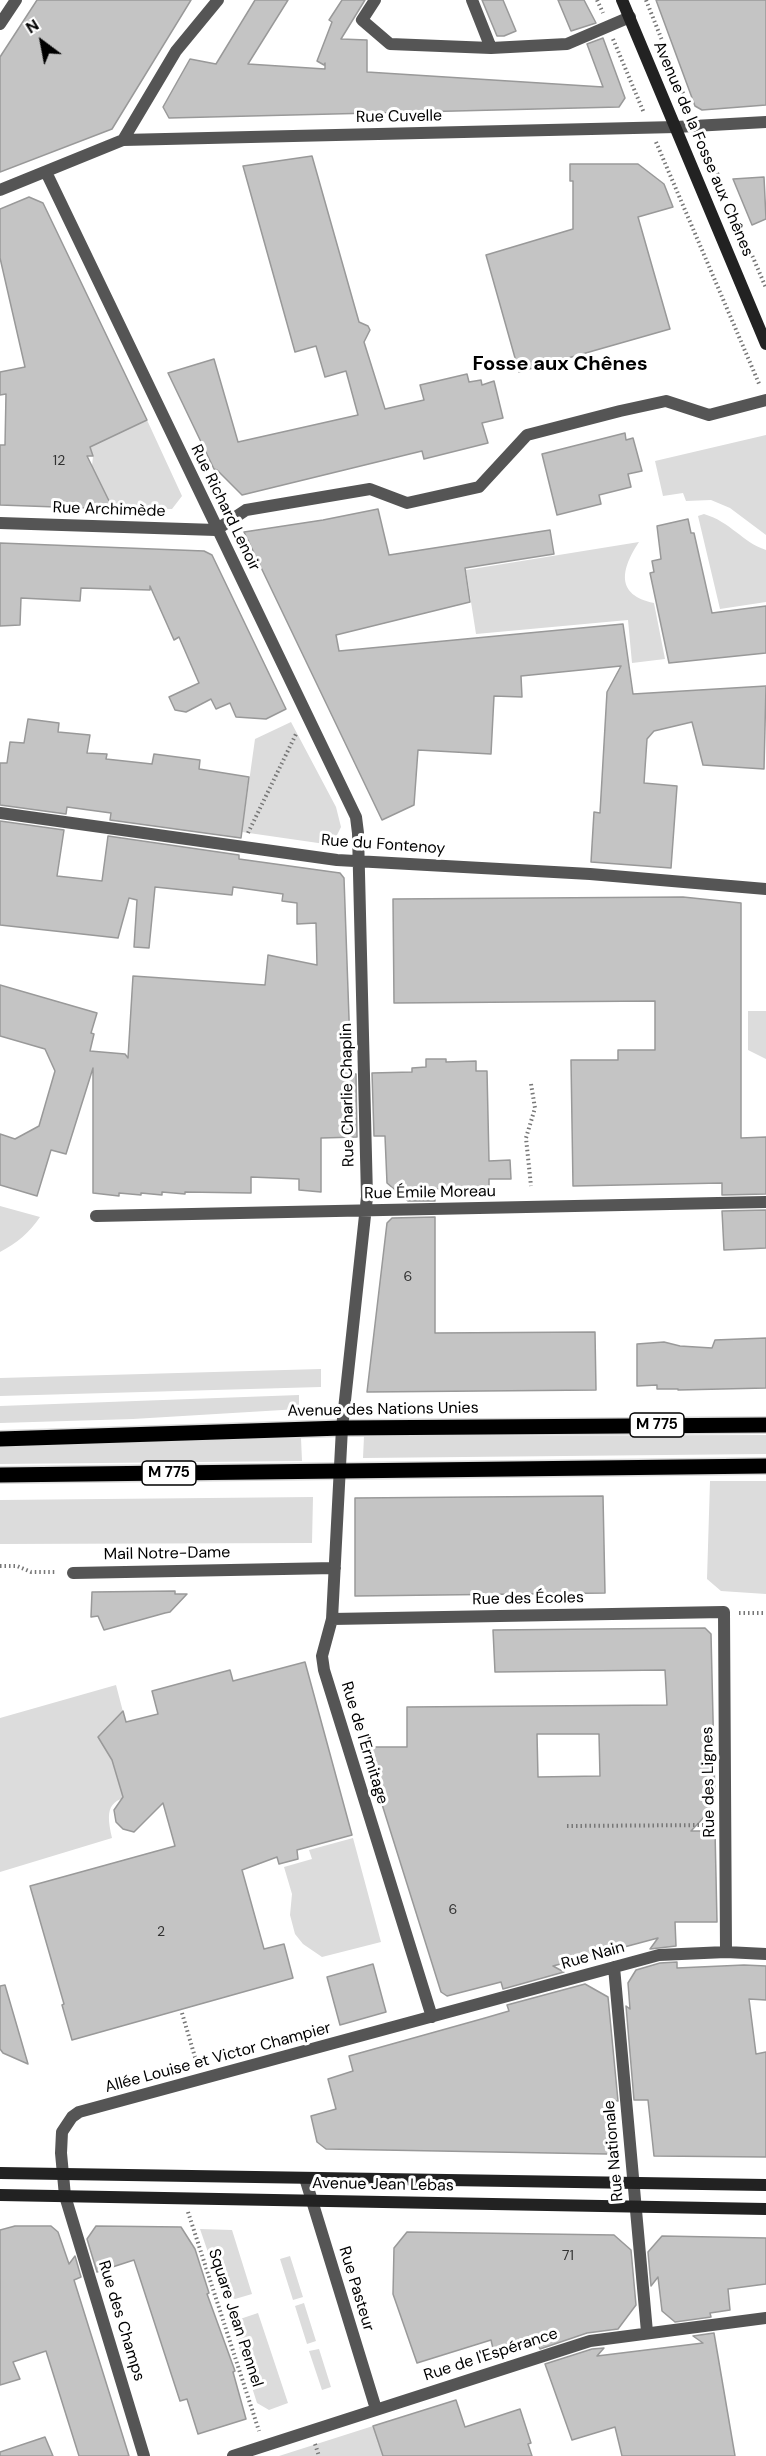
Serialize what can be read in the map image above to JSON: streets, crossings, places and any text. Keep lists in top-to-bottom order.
{
  "streets": {
    "main road": [
      "Avenue de la Fosse aux Chênes",
      "Avenue des Nations Unies",
      "M 775",
      "Avenue Jean Lebas"
    ],
    "street": [
      "Rue Cuvelle",
      "Rue Richard Lenoir",
      "Rue Archimède",
      "Rue du Fontenoy",
      "Rue Charlie Chaplin",
      "Rue Émile Moreau",
      "Mail Notre-Dame",
      "Rue des Écoles",
      "Rue de l'Ermitage",
      "Rue des Lignes",
      "Rue Nain",
      "Allée Louise et Victor Champier",
      "Rue Nationale",
      "Rue Pasteur",
      "Rue des Champs",
      "Rue de l'Espérance"
    ],
    "path": ["Square Jean Pennel"]
  },
  "crossings": [
    ["Rue Cuvelle", "Avenue de la Fosse aux Chênes"],
    ["Rue Richard Lenoir", "Rue Archimède"],
    ["Rue Richard Lenoir", "Rue du Fontenoy"],
    ["Rue Richard Lenoir", "Rue Charlie Chaplin"],
    ["Rue du Fontenoy", "Rue Charlie Chaplin"],
    ["Rue Charlie Chaplin", "Rue Émile Moreau"],
    ["Rue Charlie Chaplin", "Avenue des Nations Unies"],
    ["Rue Charlie Chaplin", "M 775"],
    ["Rue Charlie Chaplin", "Rue de l'Ermitage"],
    ["M 775", "Rue de l'Ermitage"],
    ["Mail Notre-Dame", "Rue de l'Ermitage"],
    ["Rue des Écoles", "Rue de l'Ermitage"],
    ["Rue des Écoles", "Rue des Lignes"],
    ["Rue de l'Ermitage", "Rue Nain"],
    ["Rue de l'Ermitage", "Allée Louise et Victor Champier"],
    ["Rue des Lignes", "Rue Nain"],
    ["Rue Nain", "Allée Louise et Victor Champier"],
    ["Rue Nain", "Rue Nationale"],
    ["Allée Louise et Victor Champier", "Avenue Jean Lebas"],
    ["Allée Louise et Victor Champier", "Rue des Champs"],
    ["Rue Nationale", "Avenue Jean Lebas"],
    ["Rue Nationale", "Rue de l'Espérance"],
    ["Avenue Jean Lebas", "Rue Pasteur"],
    ["Avenue Jean Lebas", "Square Jean Pennel"],
    ["Avenue Jean Lebas", "Rue des Champs"],
    ["Rue Pasteur", "Rue de l'Espérance"],
    ["Square Jean Pennel", "Rue de l'Espérance"]
  ],
  "districts": ["Fosse aux Chênes"],
  "house_numbers": [
    "12",
    "6",
    "6",
    "2",
    "71"
  ],
  "north": "top left"
}
